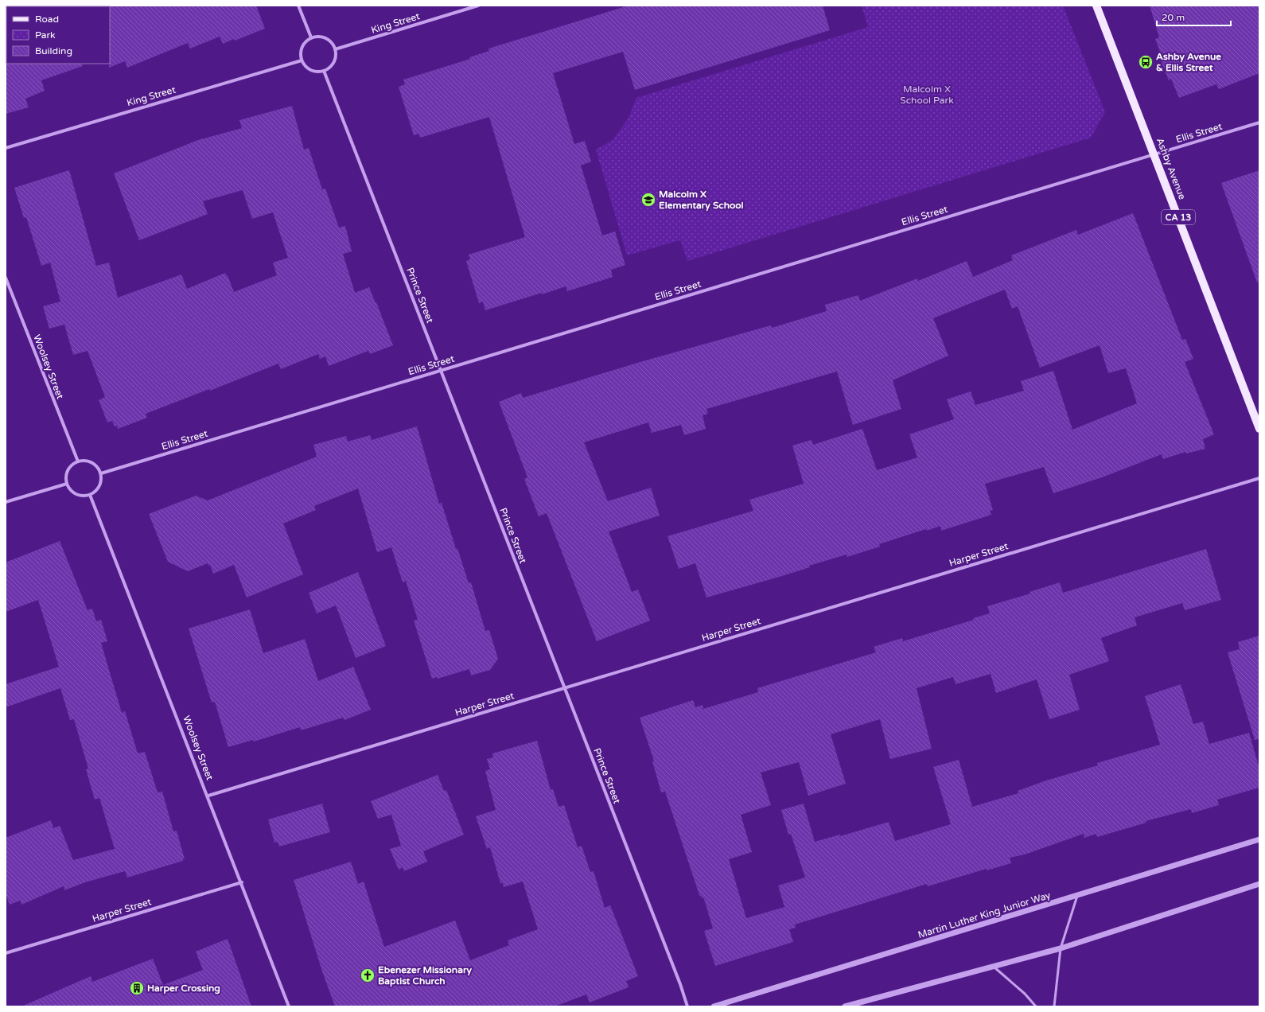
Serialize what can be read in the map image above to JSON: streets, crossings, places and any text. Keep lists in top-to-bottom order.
{
  "streets": {
    "main road": ["Ashby Avenue", "CA 13"],
    "street": [
      "King Street",
      "Ellis Street",
      "Prince Street",
      "Woolsey Street",
      "Harper Street",
      "Martin Luther King Junior Way"
    ]
  },
  "crossings": [
    ["King Street", "Prince Street"],
    ["Ellis Street", "Ashby Avenue"],
    ["Ellis Street", "Prince Street"],
    ["Ellis Street", "Woolsey Street"],
    ["Prince Street", "Harper Street"],
    ["Woolsey Street", "Harper Street"]
  ],
  "parks": ["Malcolm X School Park"],
  "places": {
    "bus stop": ["Ashby Avenue & Ellis Street"],
    "school or university": ["Malcolm X Elementary School"],
    "church": ["Ebenezer Missionary Baptist Church"],
    "building": ["Harper Crossing"]
  },
  "legend": ["Road", "Park", "Building"],
  "scale_bar": "20 m"
}
